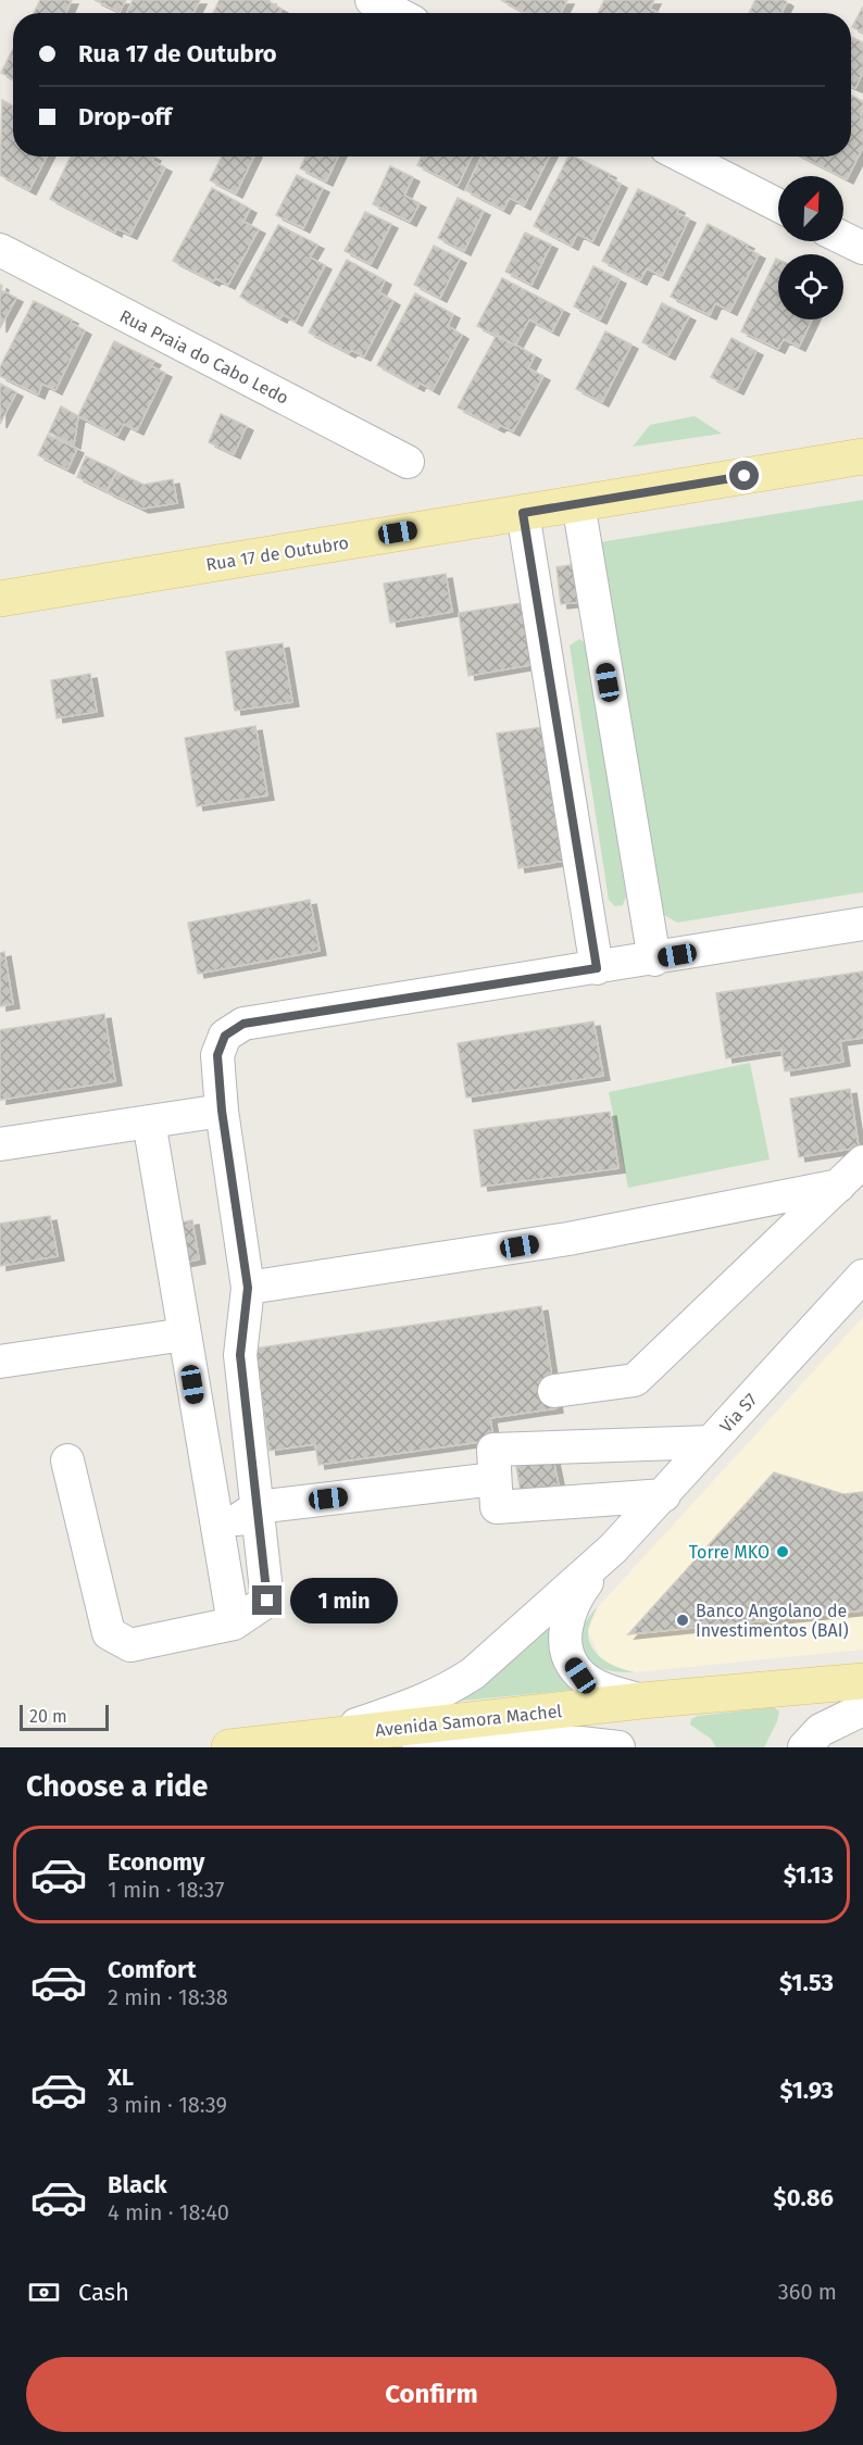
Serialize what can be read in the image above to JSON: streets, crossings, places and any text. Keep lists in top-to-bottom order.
{
  "streets": {
    "main road": ["Rua 17 de Outubro", "Avenida Samora Machel"],
    "street": ["Rua Praia do Cabo Ledo", "Via S7"]
  },
  "crossings": [
    ["Via S7", "Avenida Samora Machel"]
  ],
  "places": ["Torre MKO", "Banco Angolano de Investimentos (BAI)"],
  "scale_bar": "20 m",
  "north": "top right",
  "page": {
    "banner": ["Rua 17 de Outubro", "Drop-off"],
    "bubble": "1 min",
    "scale": "20 m",
    "heading": "Choose a ride",
    "list": [
      {
        "name": "Economy",
        "note": "1 min · 18:37",
        "value": "$1.13"
      },
      {
        "name": "Comfort",
        "note": "2 min · 18:38",
        "value": "$1.53"
      },
      {
        "name": "XL",
        "note": "3 min · 18:39",
        "value": "$1.93"
      },
      {
        "name": "Black",
        "note": "4 min · 18:40",
        "value": "$0.86"
      }
    ],
    "pay": ["Cash", "360 m"],
    "buttons": "Confirm"
  }
}
